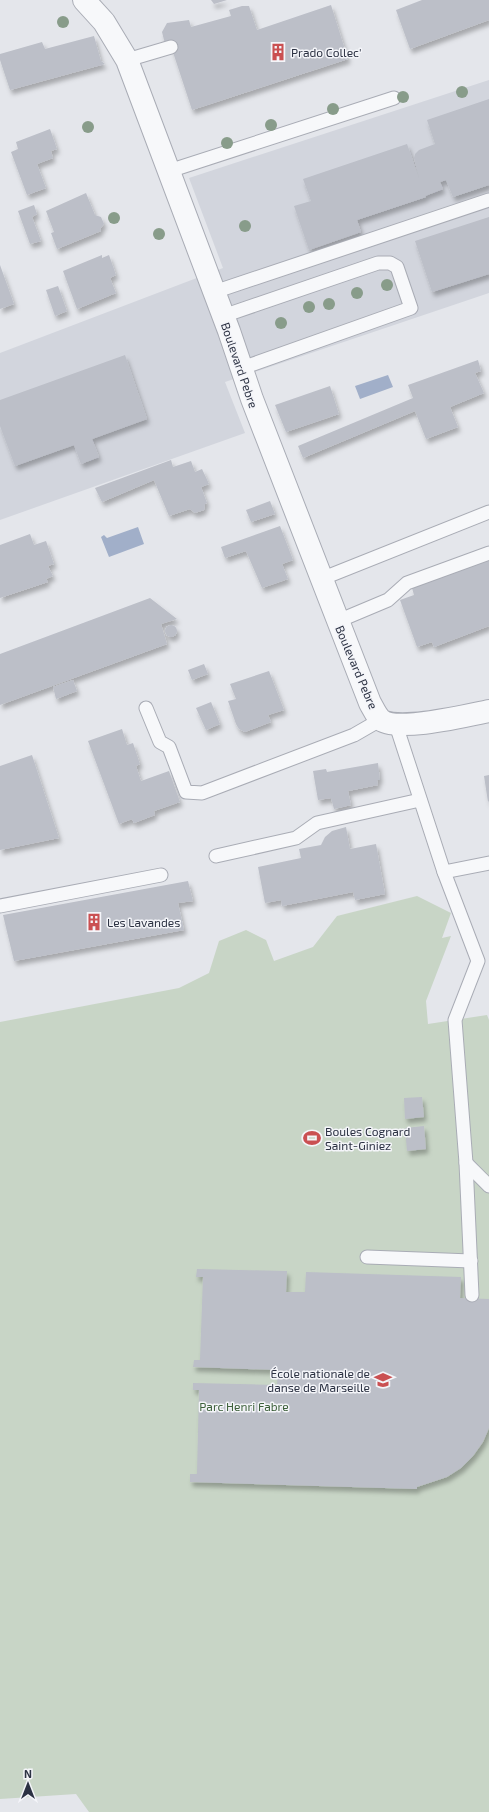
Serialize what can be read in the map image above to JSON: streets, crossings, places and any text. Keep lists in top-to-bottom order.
{
  "streets": {
    "street": ["Boulevard Pebre"]
  },
  "parks": ["Parc Henri Fabre"],
  "places": {
    "building": ["Prado Collec'", "Les Lavandes"],
    "sports": ["Boules Cognard Saint-Giniez"],
    "school or university": ["École nationale de danse de Marseille"]
  },
  "north": "top"
}
